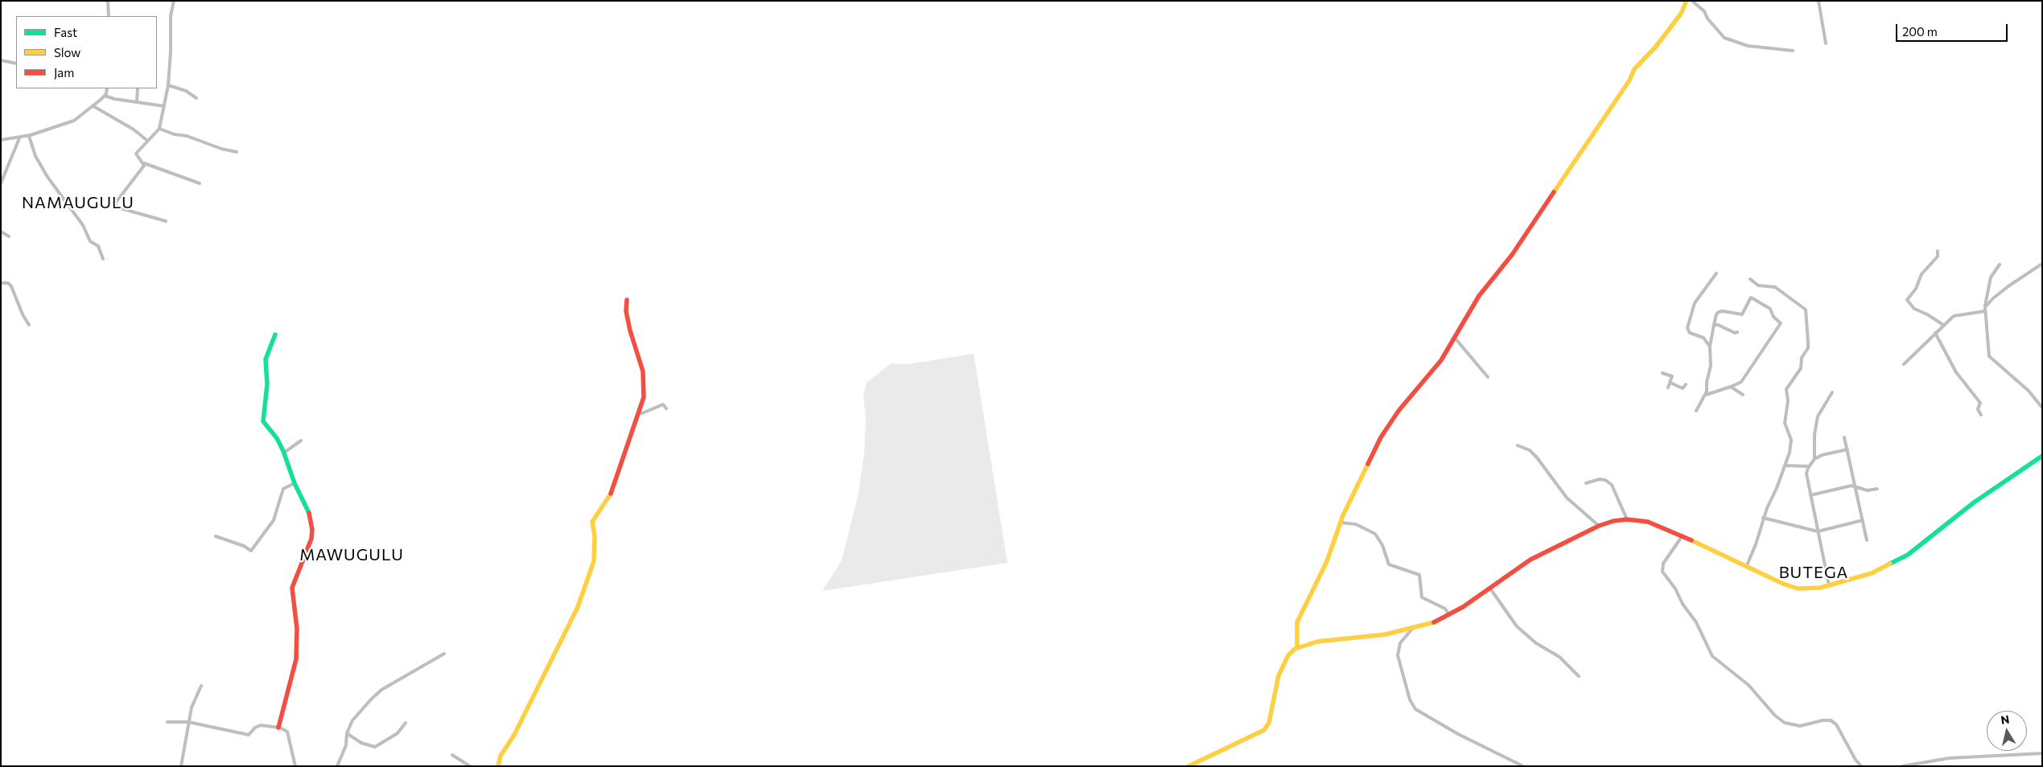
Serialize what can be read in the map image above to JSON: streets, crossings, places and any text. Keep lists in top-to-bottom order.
{
  "districts": ["NAMAUGULU", "MAWUGULU", "BUTEGA"],
  "legend": ["Fast", "Slow", "Jam"],
  "scale_bar": "200 m",
  "north": "top"
}
